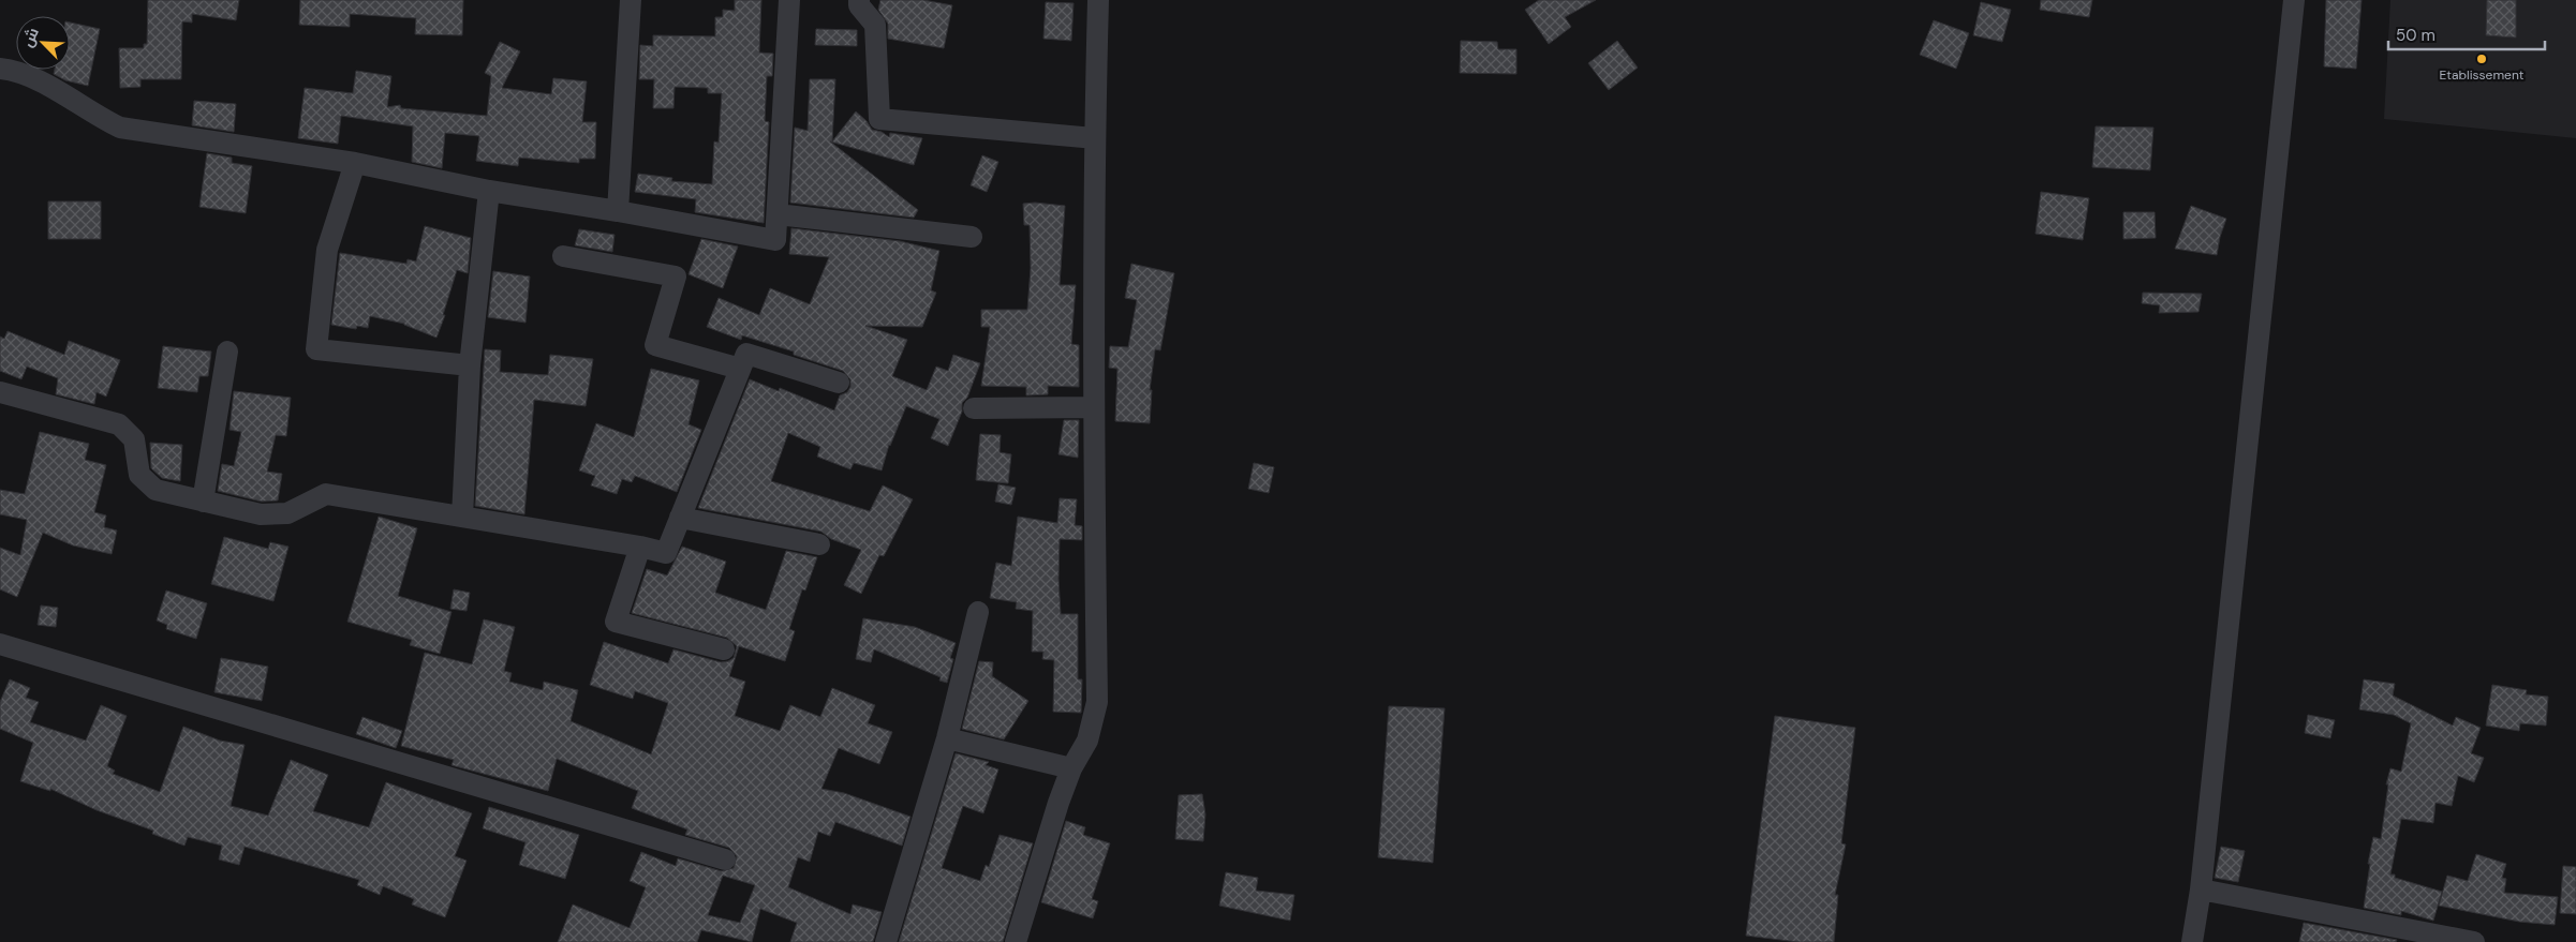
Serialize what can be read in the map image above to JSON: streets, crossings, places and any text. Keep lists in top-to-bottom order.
{
  "places": ["Etablissement"],
  "scale_bar": "50 m",
  "north": "top left"
}
